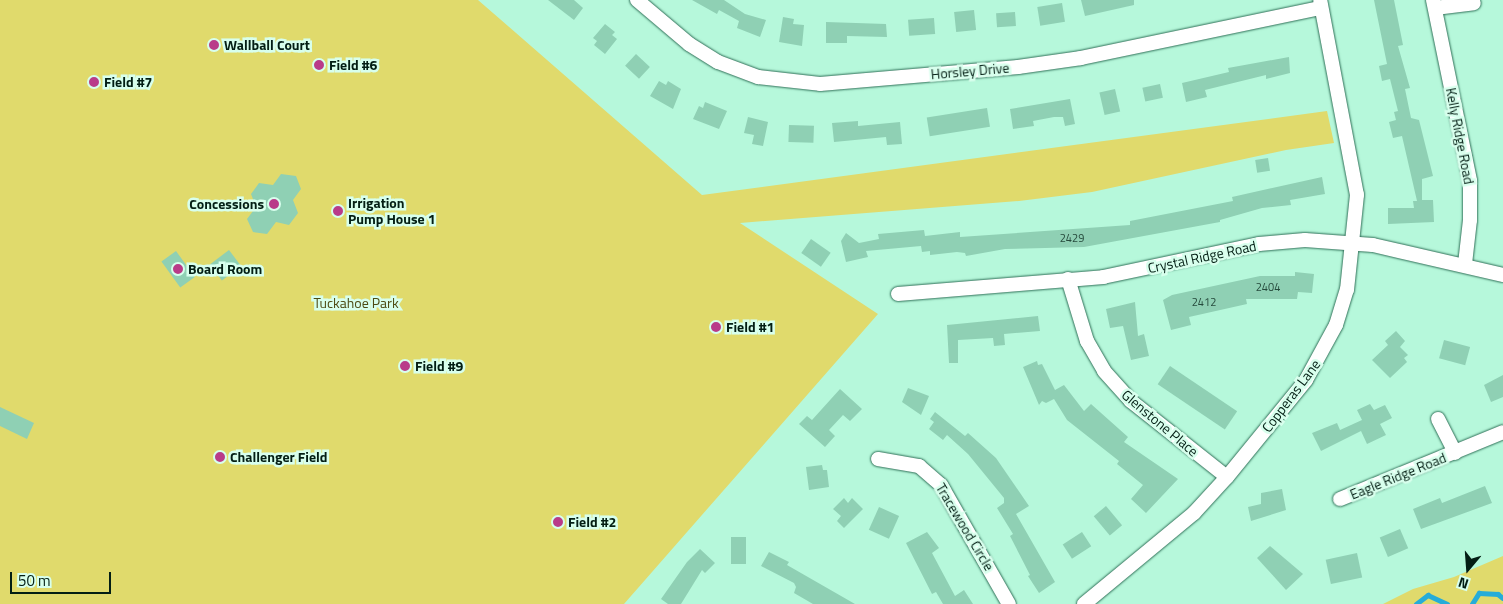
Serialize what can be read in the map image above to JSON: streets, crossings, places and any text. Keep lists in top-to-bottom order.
{
  "streets": {
    "street": [
      "Horsley Drive",
      "Kelly Ridge Road",
      "Crystal Ridge Road",
      "Copperas Lane",
      "Glenstone Place",
      "Eagle Ridge Road",
      "Tracewood Circle"
    ]
  },
  "crossings": [
    ["Horsley Drive", "Copperas Lane"],
    ["Kelly Ridge Road", "Crystal Ridge Road"],
    ["Crystal Ridge Road", "Copperas Lane"],
    ["Crystal Ridge Road", "Glenstone Place"],
    ["Copperas Lane", "Glenstone Place"]
  ],
  "parks": ["Tuckahoe Park"],
  "places": [
    "Wallball Court",
    "Field #6",
    "Field #7",
    "Concessions",
    "Irrigation Pump House 1",
    "Board Room",
    "Field #1",
    "Field #9",
    "Challenger Field",
    "Field #2"
  ],
  "house_numbers": ["2429", "2404", "2412"],
  "scale_bar": "50 m",
  "north": "bottom"
}
